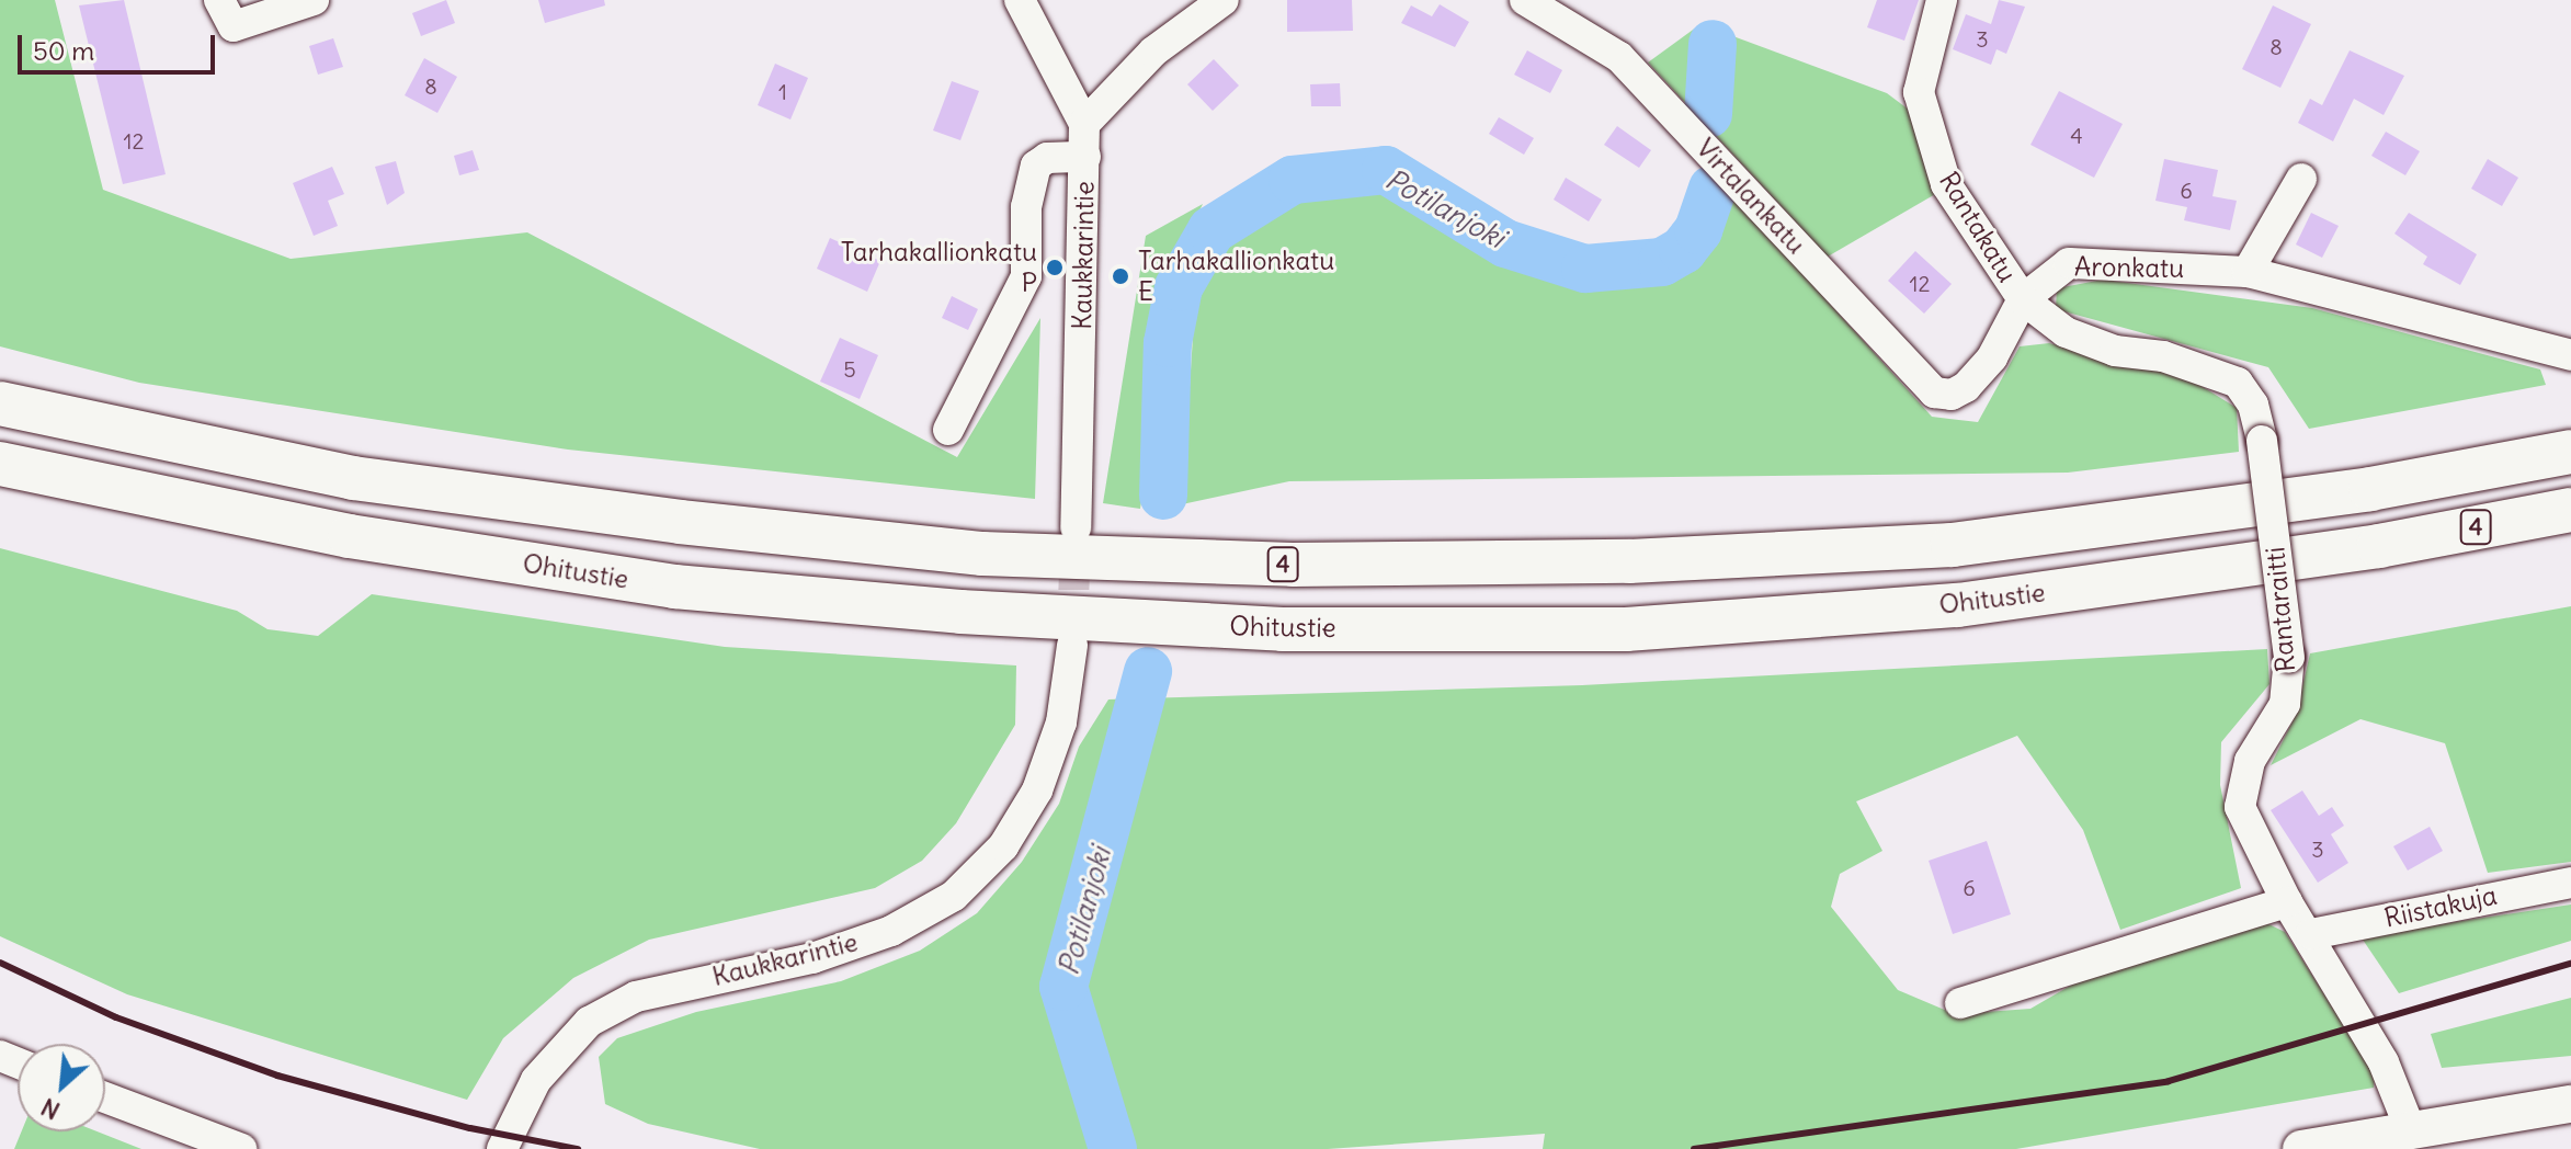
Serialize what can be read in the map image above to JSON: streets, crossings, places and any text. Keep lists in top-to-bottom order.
{
  "streets": {
    "highway": ["4", "Ohitustie"],
    "street": [
      "Virtalankatu",
      "Rantakatu",
      "Kaukkarintie",
      "Aronkatu",
      "Rantaraitti",
      "Riistakuja"
    ]
  },
  "crossings": [
    ["Virtalankatu", "Aronkatu"],
    ["Rantakatu", "Aronkatu"],
    ["Rantakatu", "Rantaraitti"],
    ["Aronkatu", "Rantaraitti"],
    ["Rantaraitti", "Riistakuja"]
  ],
  "water": ["Potilanjoki"],
  "places": ["Tarhakallionkatu P", "Tarhakallionkatu E"],
  "house_numbers": [
    "3",
    "8",
    "8",
    "1",
    "4",
    "12",
    "6",
    "12",
    "5",
    "3",
    "6"
  ],
  "scale_bar": "50 m",
  "north": "bottom left"
}
